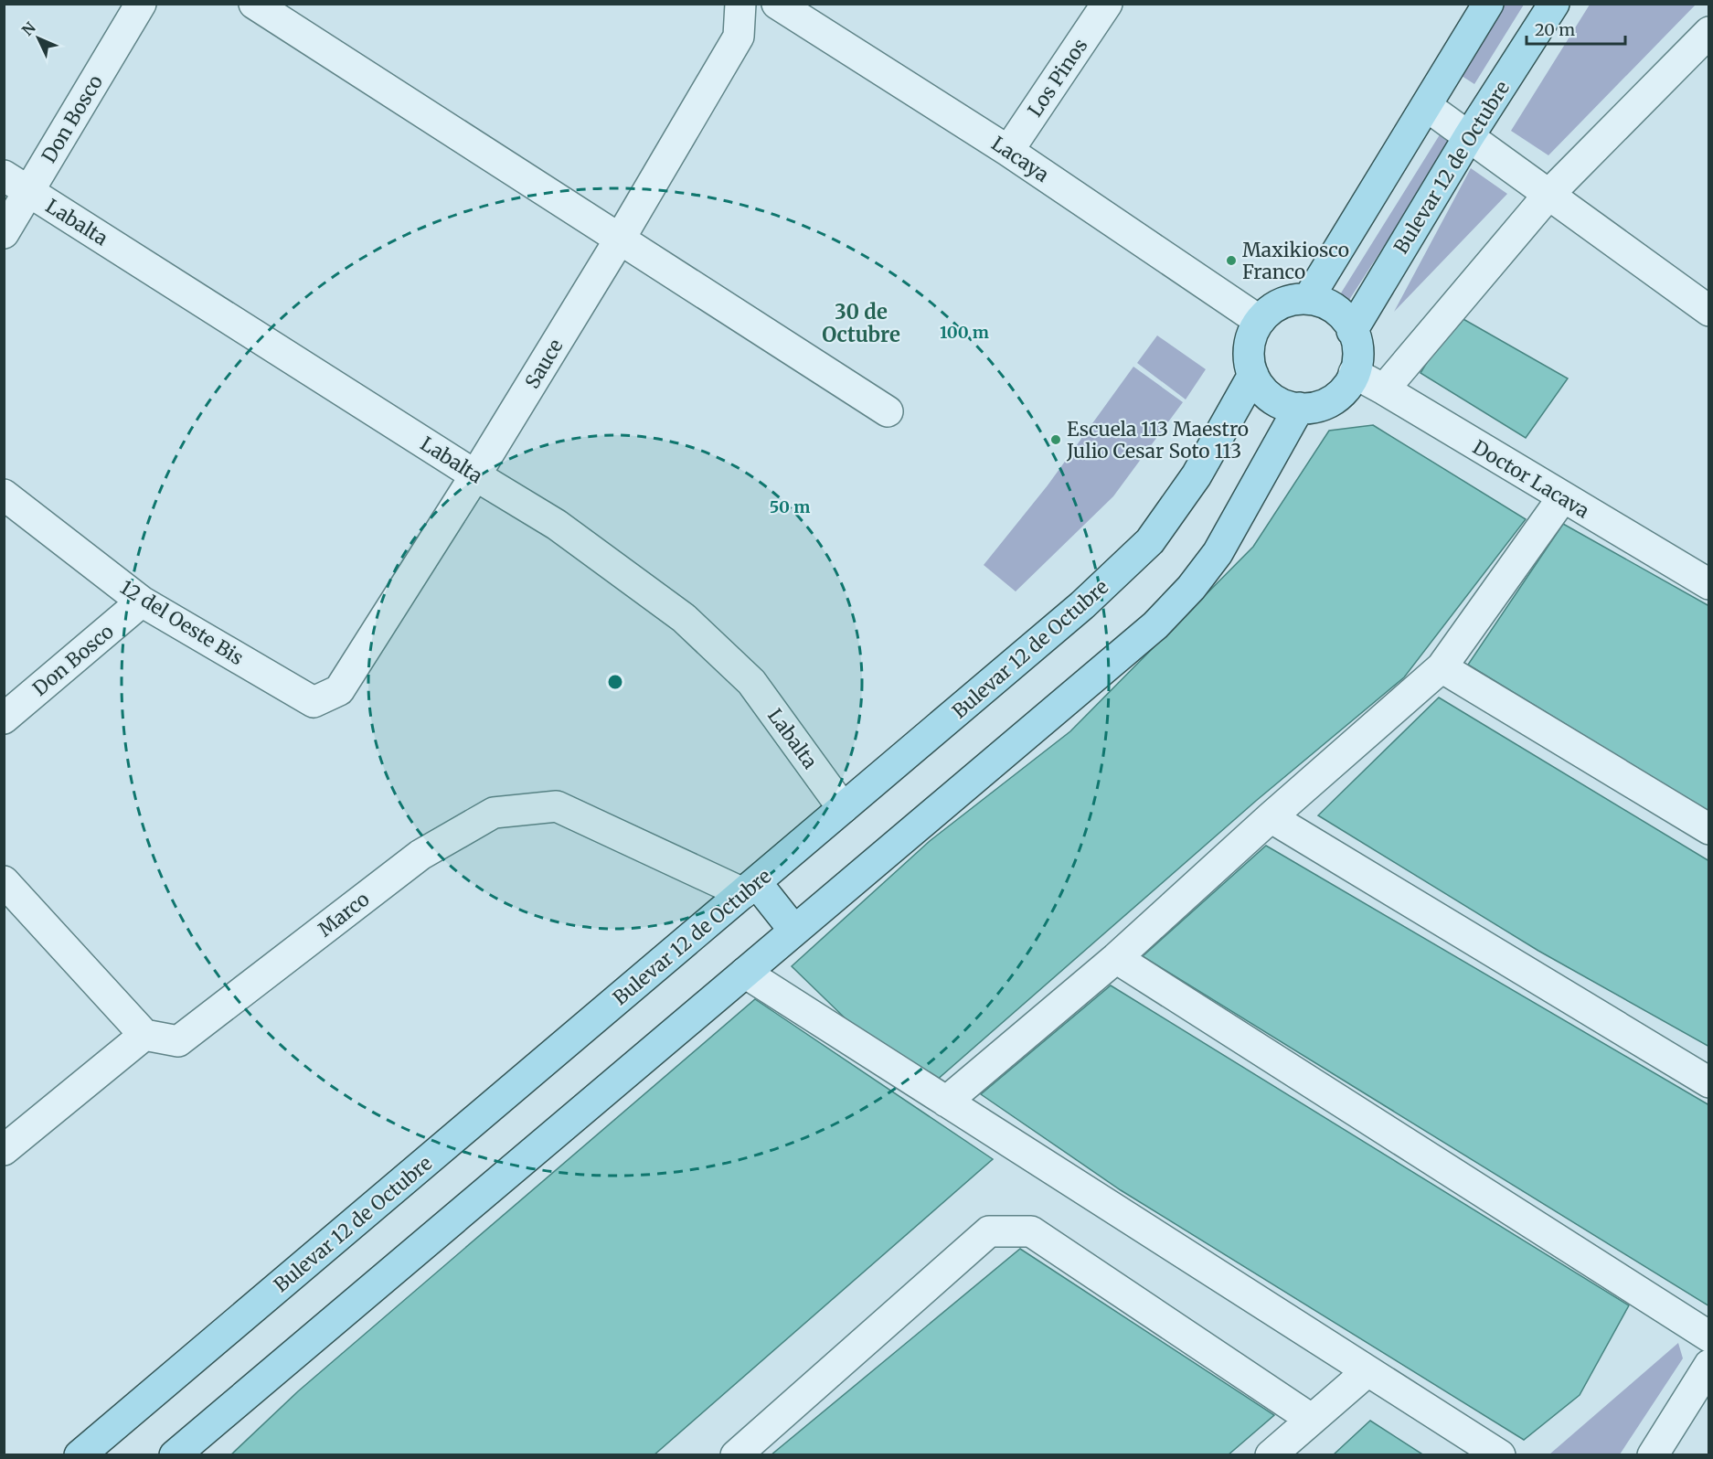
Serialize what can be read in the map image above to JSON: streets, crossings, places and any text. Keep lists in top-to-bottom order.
{
  "streets": {
    "main road": ["Bulevar 12 de Octubre"],
    "street": [
      "Los Pinos",
      "Don Bosco",
      "Lacaya",
      "Labalta",
      "Sauce",
      "Doctor Lacava",
      "12 del Oeste Bis",
      "Marco"
    ]
  },
  "crossings": [
    ["Los Pinos", "Lacaya"],
    ["Don Bosco", "Labalta"],
    ["Don Bosco", "12 del Oeste Bis"],
    ["Lacaya", "Bulevar 12 de Octubre"],
    ["Lacaya", "Doctor Lacava"],
    ["Bulevar 12 de Octubre", "Labalta"],
    ["Bulevar 12 de Octubre", "Doctor Lacava"],
    ["Bulevar 12 de Octubre", "Marco"],
    ["Labalta", "Sauce"],
    ["Sauce", "12 del Oeste Bis"]
  ],
  "districts": ["30 de Octubre"],
  "places": ["Maxikiosco Franco", "Escuela 113 Maestro Julio Cesar Soto 113"],
  "scale_bar": "20 m",
  "north": "top left",
  "rings": ["100 m", "50 m"]
}
